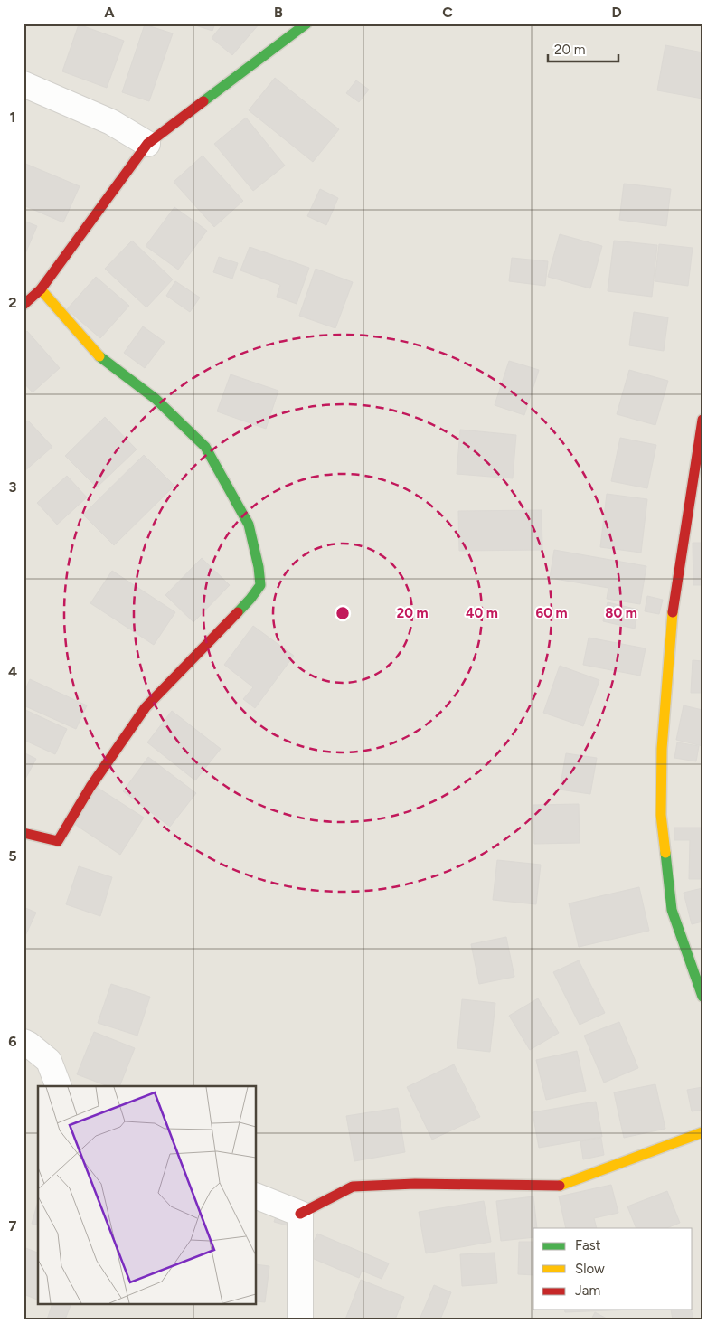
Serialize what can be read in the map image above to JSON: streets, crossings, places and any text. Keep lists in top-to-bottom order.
{
  "legend": ["Fast", "Slow", "Jam"],
  "scale_bar": "20 m",
  "grid": {
    "columns": [
      "A",
      "B",
      "C",
      "D"
    ],
    "rows": [
      "1",
      "2",
      "3",
      "4",
      "5",
      "6",
      "7"
    ]
  },
  "rings": [
    "20 m",
    "40 m",
    "60 m",
    "80 m"
  ]
}
